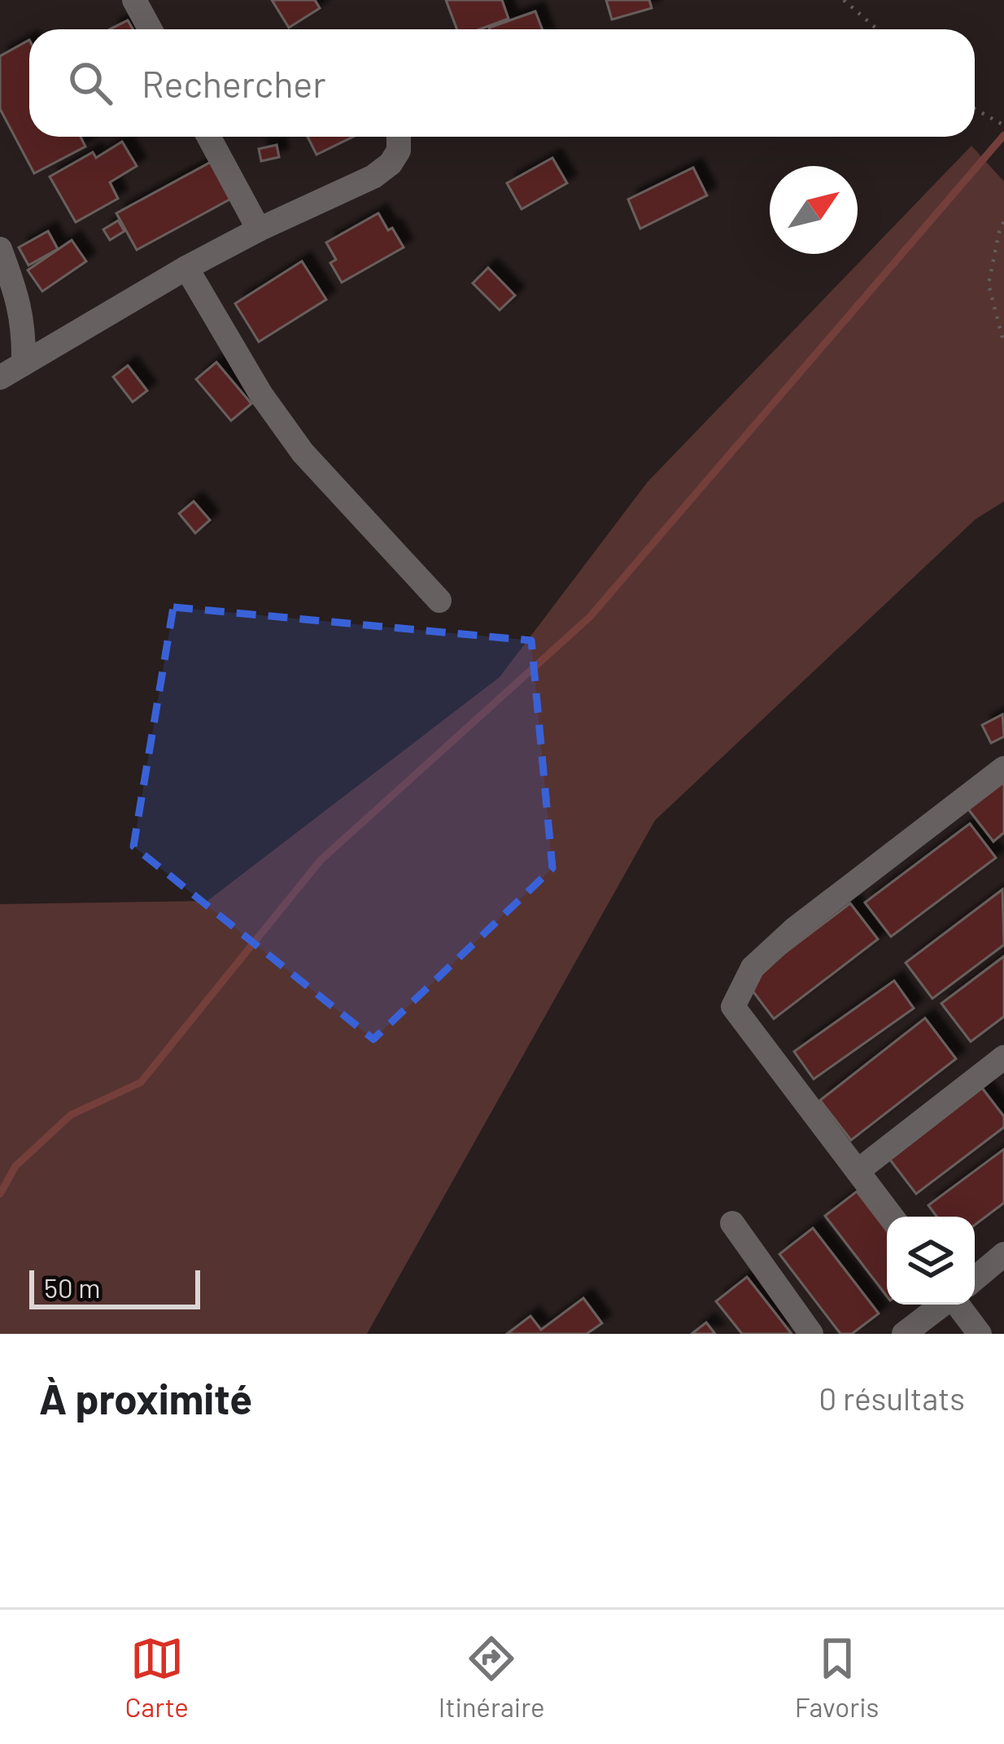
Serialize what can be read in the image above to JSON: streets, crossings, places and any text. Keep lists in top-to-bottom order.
{
  "scale_bar": "50 m",
  "north": "top right",
  "page": {
    "search": "Rechercher",
    "scale": "50 m",
    "heading": ["À proximité", "0 résultats"],
    "nav": ["Carte", "Itinéraire", "Favoris"]
  }
}
